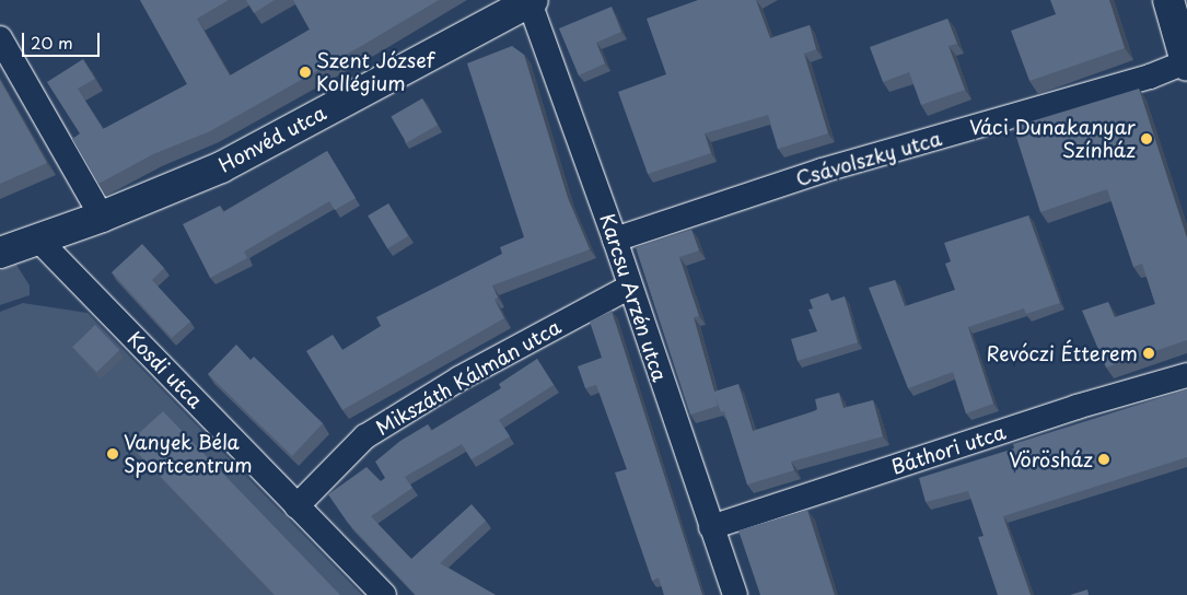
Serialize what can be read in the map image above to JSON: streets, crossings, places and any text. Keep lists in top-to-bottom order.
{
  "streets": {
    "street": [
      "Honvéd utca",
      "Csávolszky utca",
      "Karcsu Arzén utca",
      "Kosdi utca",
      "Mikszáth Kálmán utca",
      "Báthori utca"
    ]
  },
  "crossings": [
    ["Honvéd utca", "Karcsu Arzén utca"],
    ["Honvéd utca", "Kosdi utca"],
    ["Csávolszky utca", "Karcsu Arzén utca"],
    ["Karcsu Arzén utca", "Mikszáth Kálmán utca"],
    ["Karcsu Arzén utca", "Báthori utca"],
    ["Kosdi utca", "Mikszáth Kálmán utca"]
  ],
  "places": [
    "Szent József Kollégium",
    "Váci Dunakanyar Színház",
    "Revóczi Étterem",
    "Vanyek Béla Sportcentrum",
    "Vörösház"
  ],
  "scale_bar": "20 m"
}
